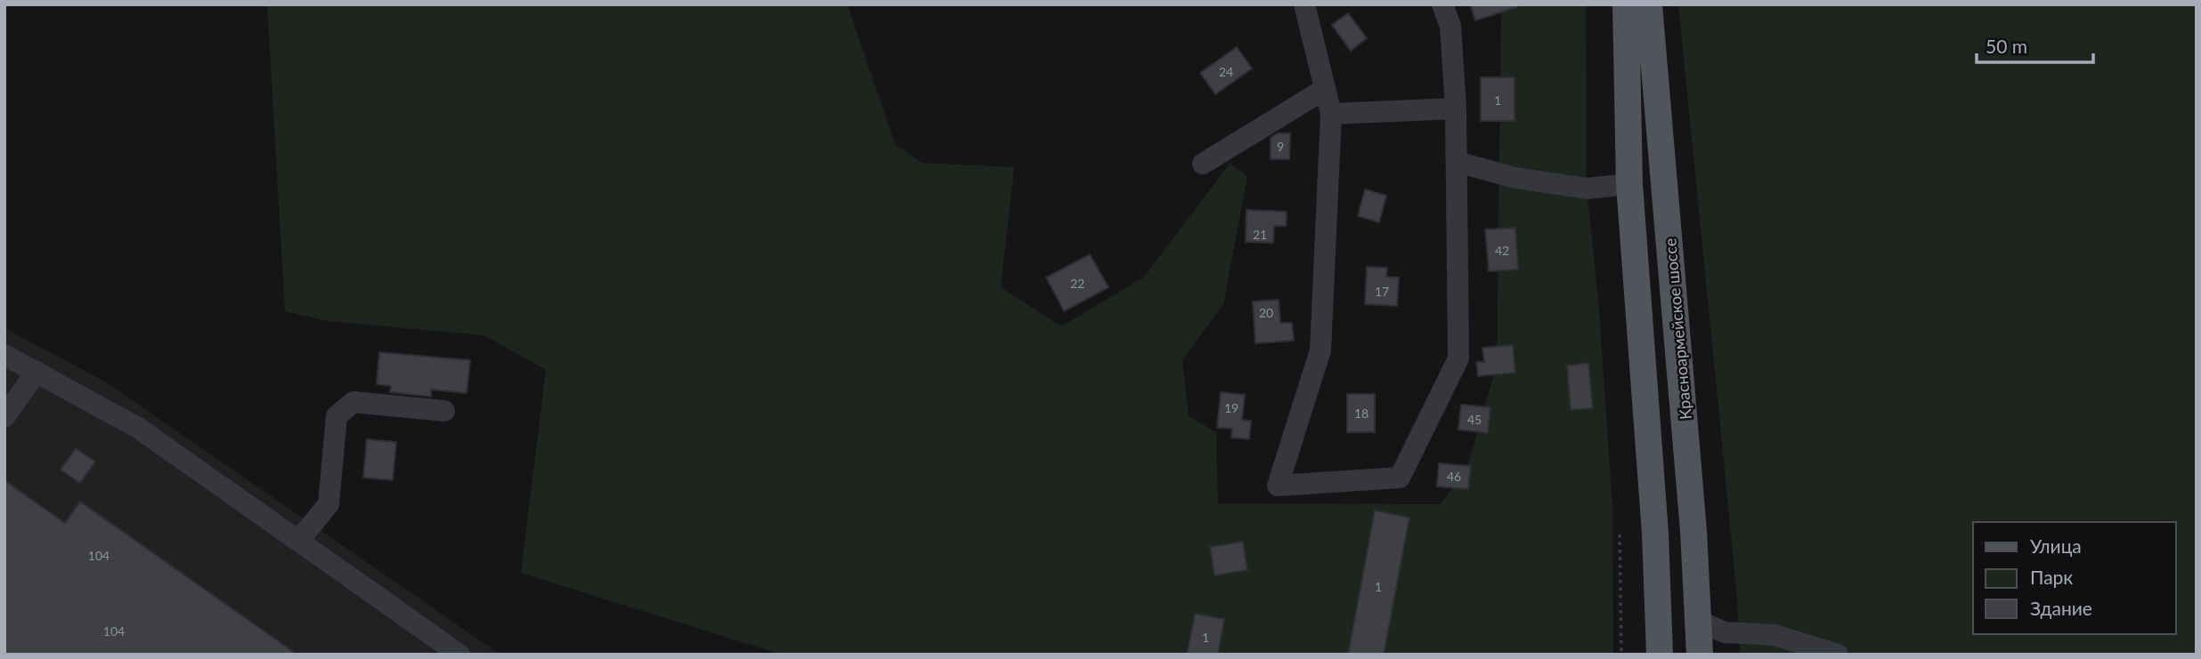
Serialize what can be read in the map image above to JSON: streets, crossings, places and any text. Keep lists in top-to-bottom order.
{
  "streets": {
    "main road": ["Красноармейское шоссе"]
  },
  "house_numbers": [
    "24",
    "1",
    "9",
    "21",
    "42",
    "22",
    "17",
    "20",
    "19",
    "18",
    "45",
    "46",
    "104",
    "1",
    "104",
    "1"
  ],
  "legend": ["Улица", "Парк", "Здание"],
  "scale_bar": "50 m"
}
